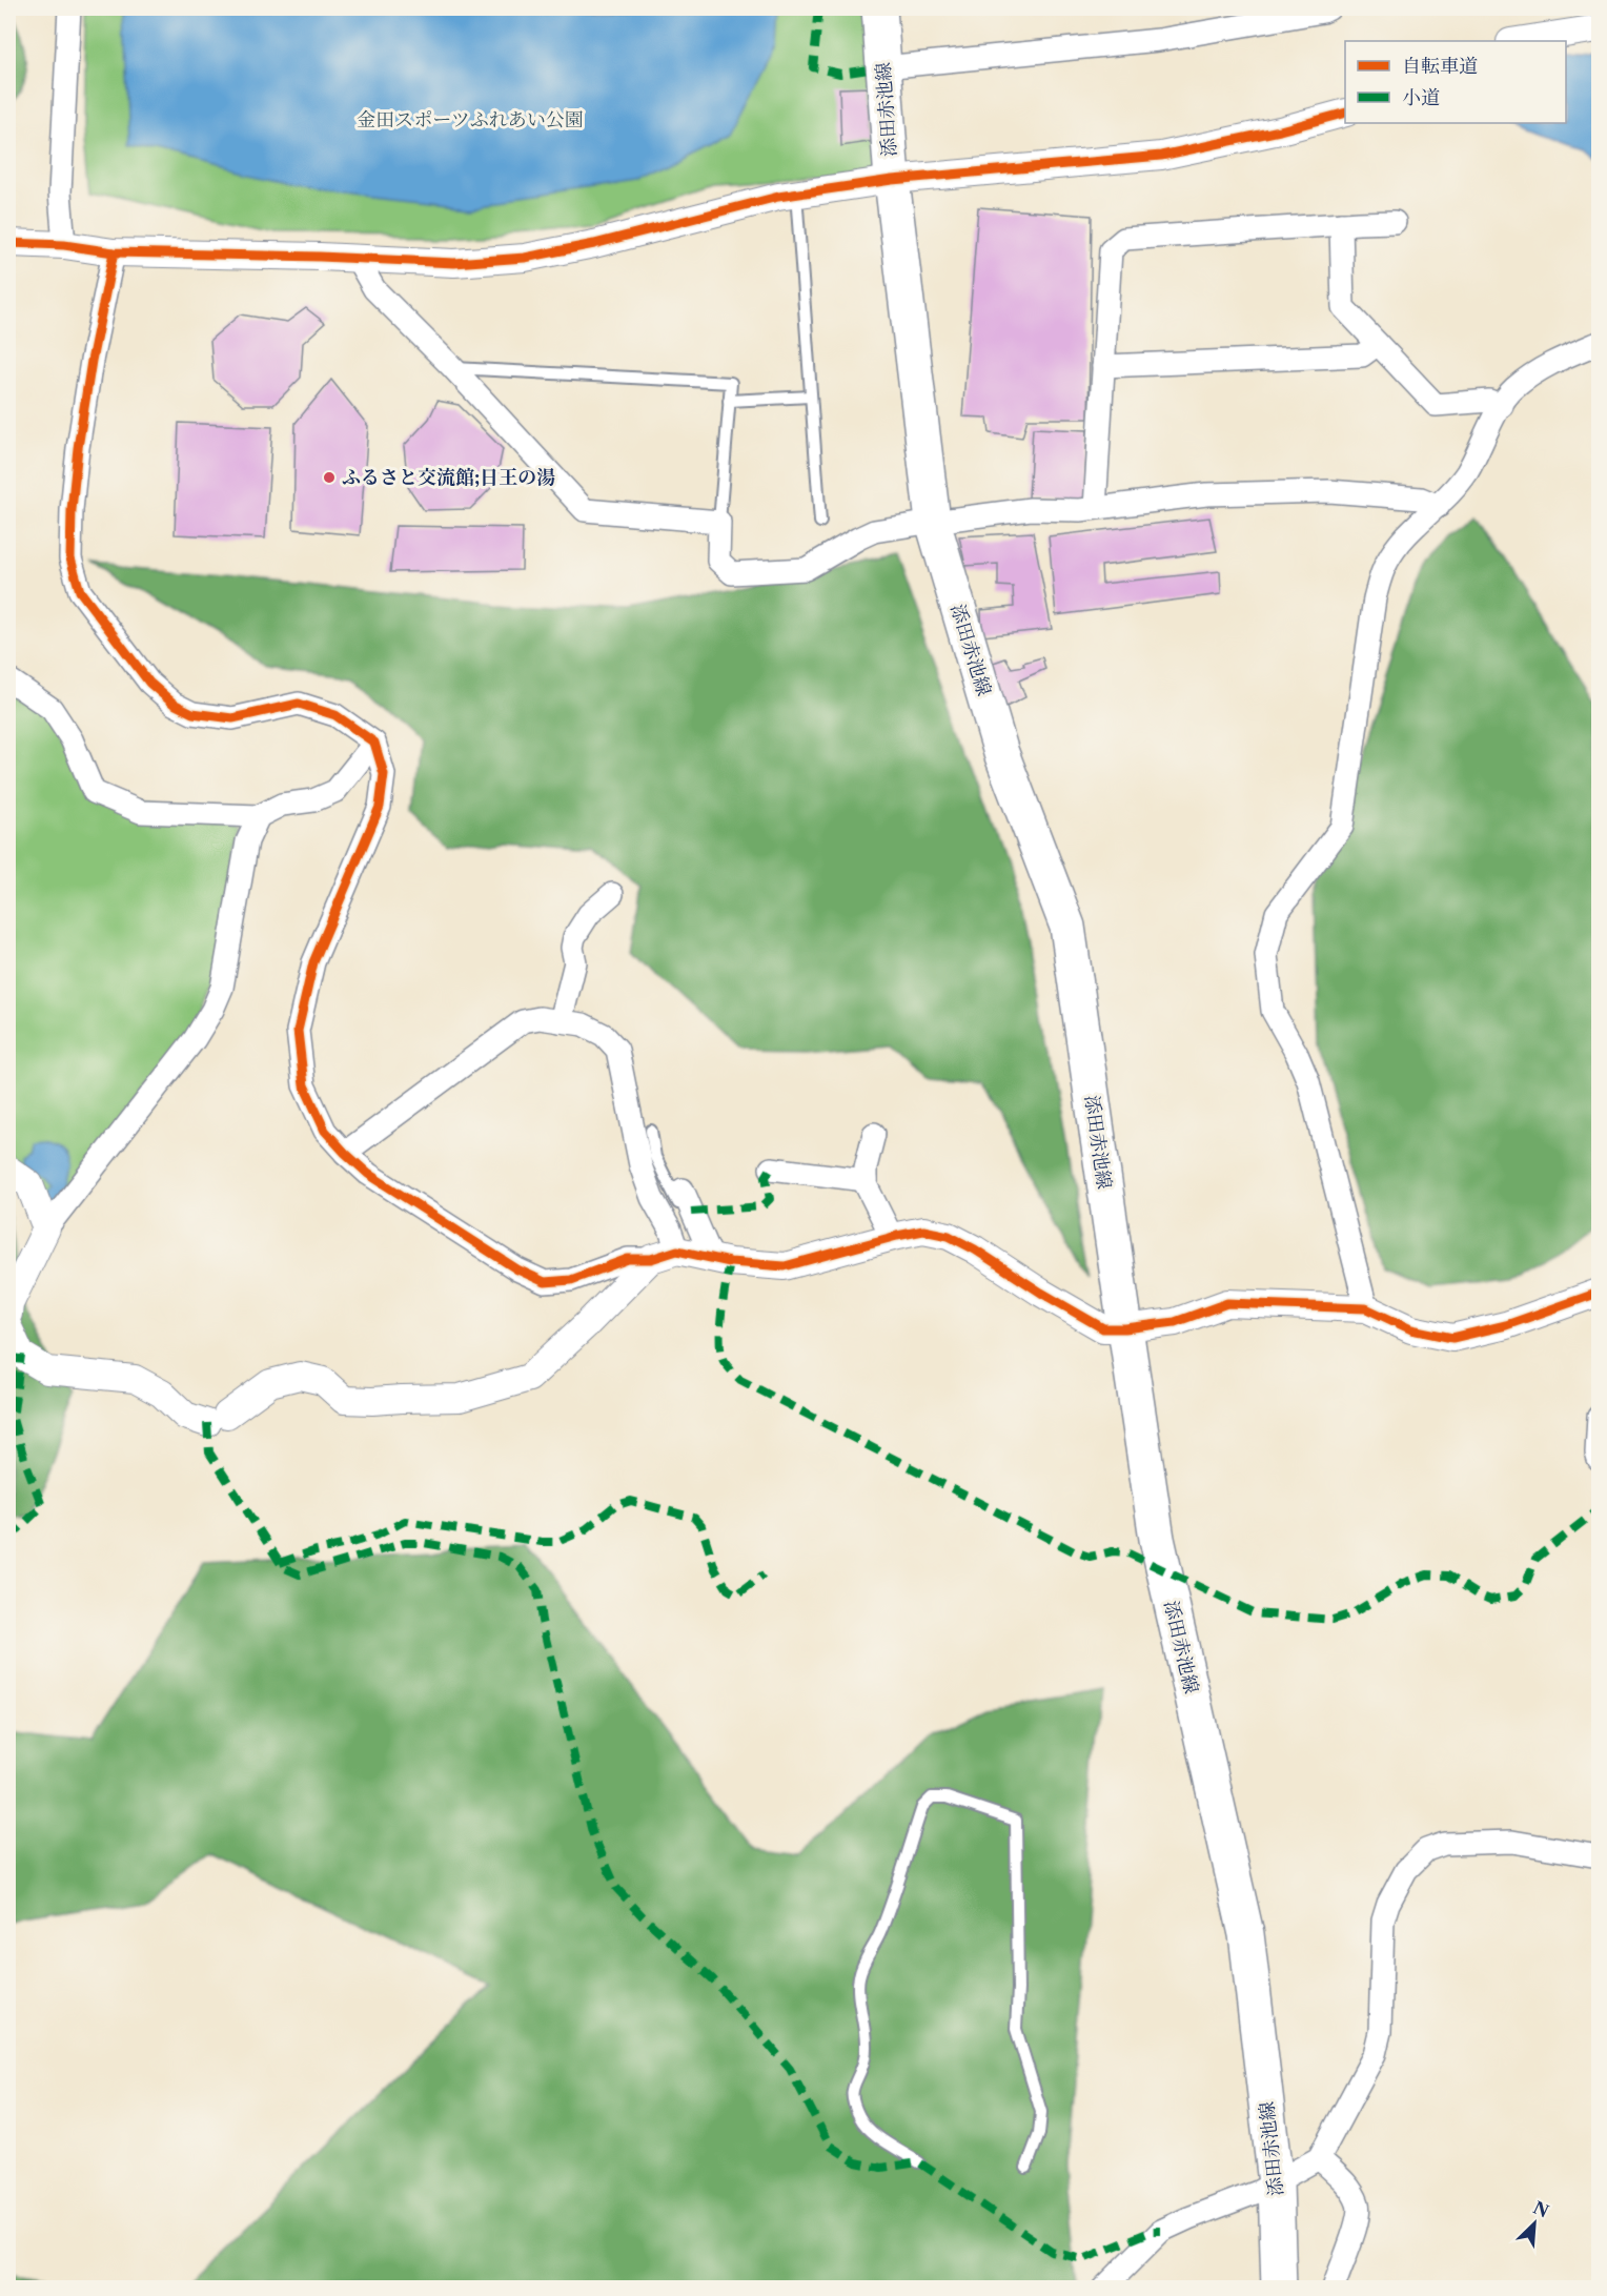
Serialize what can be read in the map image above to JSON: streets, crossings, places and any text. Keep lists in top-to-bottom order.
{
  "streets": {
    "main road": ["添田赤池線"]
  },
  "parks": ["金田スポーツふれあい公園"],
  "places": ["ふるさと交流館;日王の湯"],
  "legend": ["自転車道", "小道"],
  "north": "top right"
}
